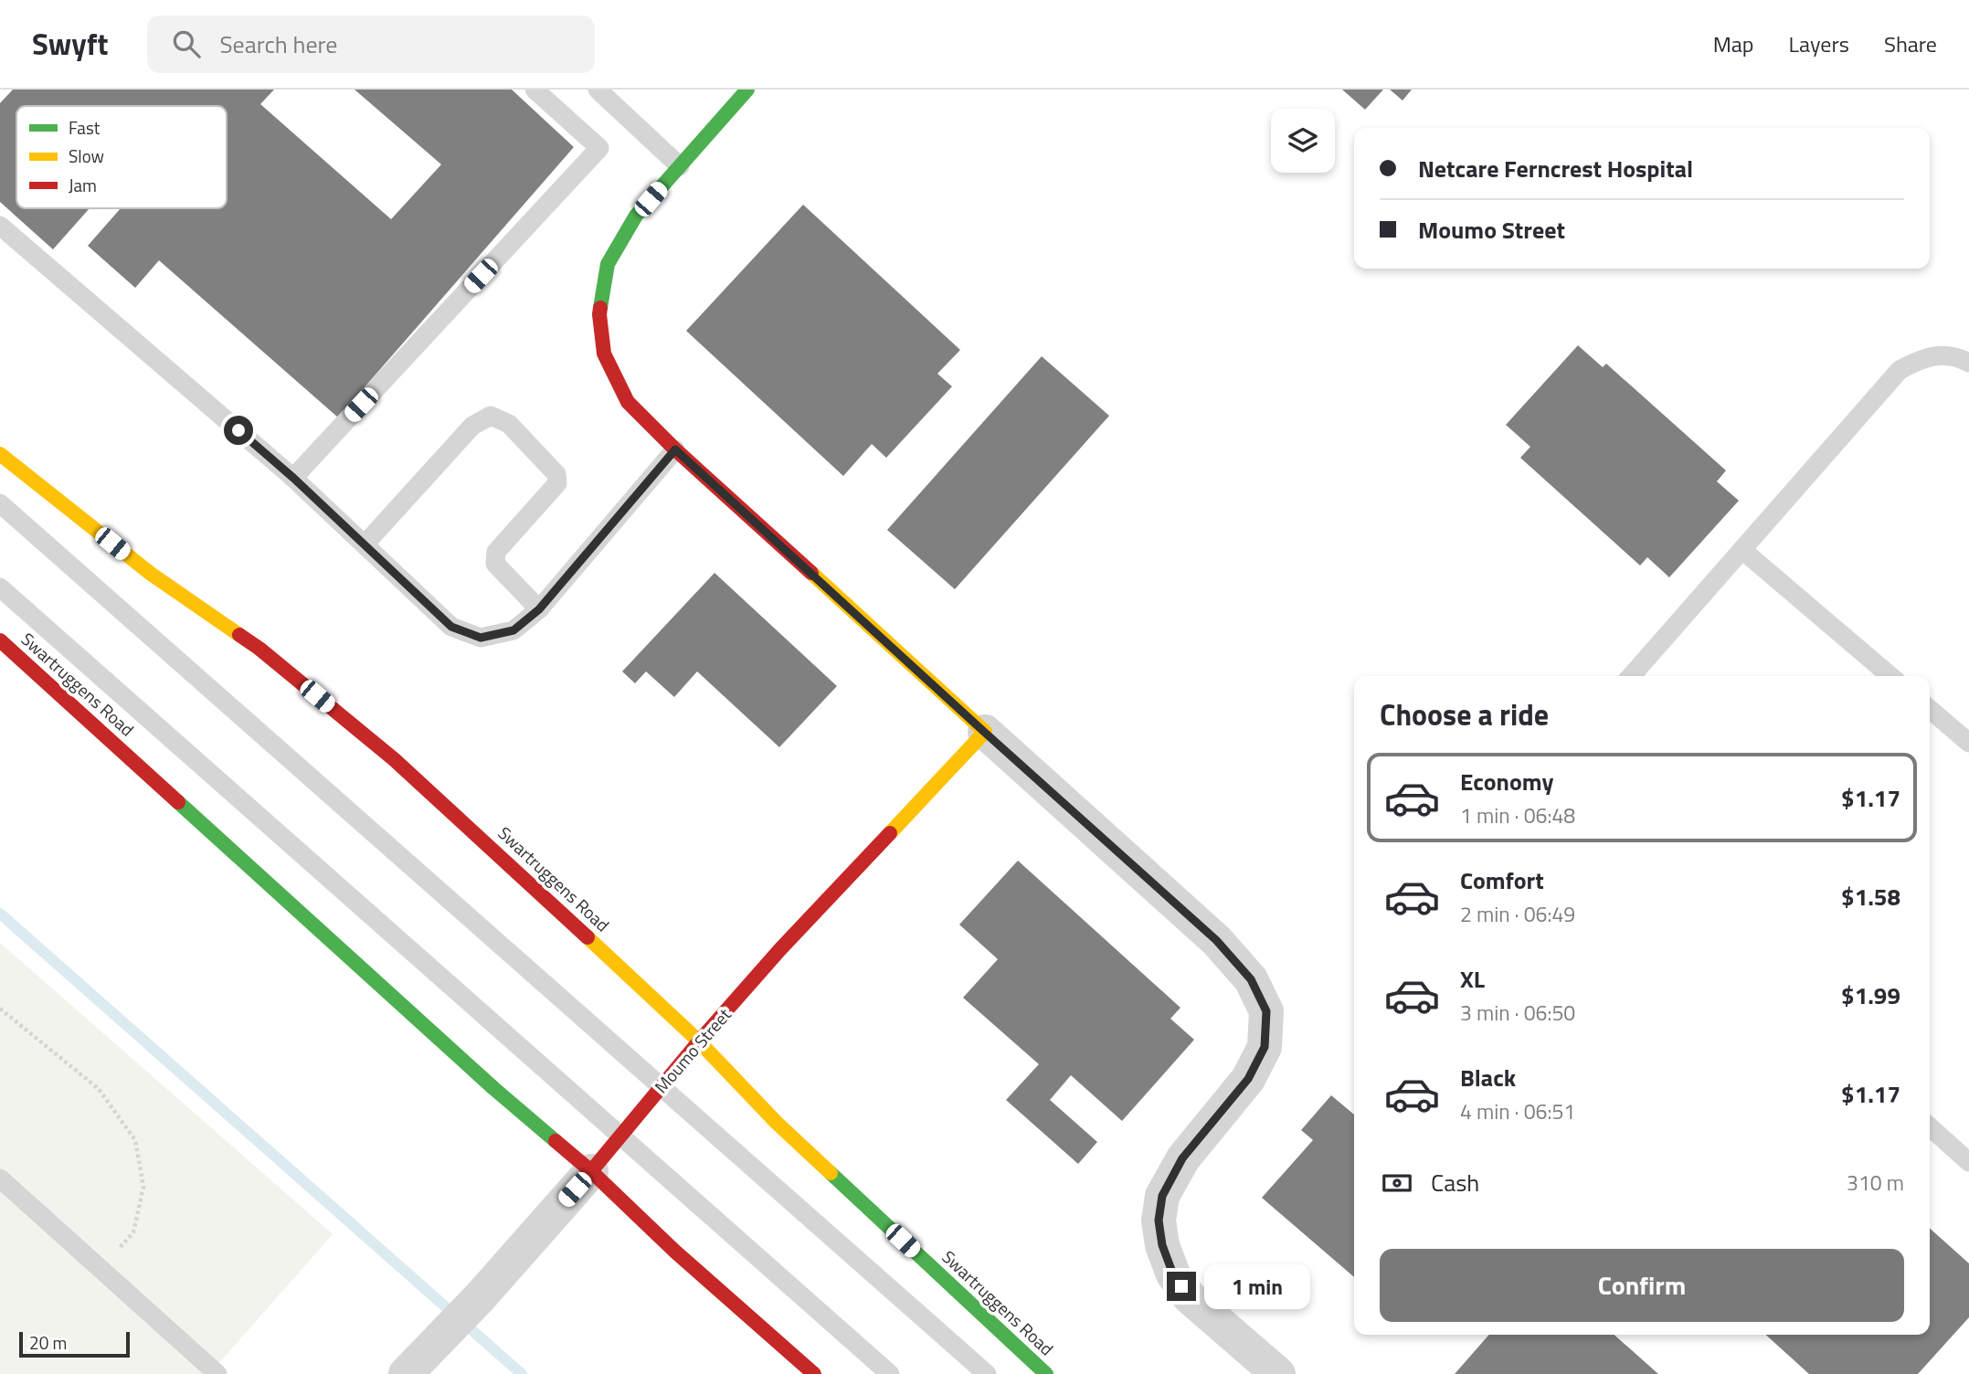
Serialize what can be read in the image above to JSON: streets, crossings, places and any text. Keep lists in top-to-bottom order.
{
  "streets": {
    "main road": ["Swartruggens Road", "Moumo Street"]
  },
  "crossings": [
    ["Swartruggens Road", "Moumo Street"]
  ],
  "legend": ["Fast", "Slow", "Jam"],
  "scale_bar": "20 m",
  "page": {
    "header": "Swyft",
    "search": "Search here",
    "nav": ["Map", "Layers", "Share"],
    "banner": ["Netcare Ferncrest Hospital", "Moumo Street"],
    "heading": "Choose a ride",
    "list": [
      {
        "name": "Economy",
        "note": "1 min · 06:48",
        "value": "$1.17"
      },
      {
        "name": "Comfort",
        "note": "2 min · 06:49",
        "value": "$1.58"
      },
      {
        "name": "XL",
        "note": "3 min · 06:50",
        "value": "$1.99"
      },
      {
        "name": "Black",
        "note": "4 min · 06:51",
        "value": "$1.17"
      }
    ],
    "pay": ["Cash", "310 m"],
    "buttons": "Confirm",
    "bubble": "1 min",
    "scale": "20 m"
  }
}
